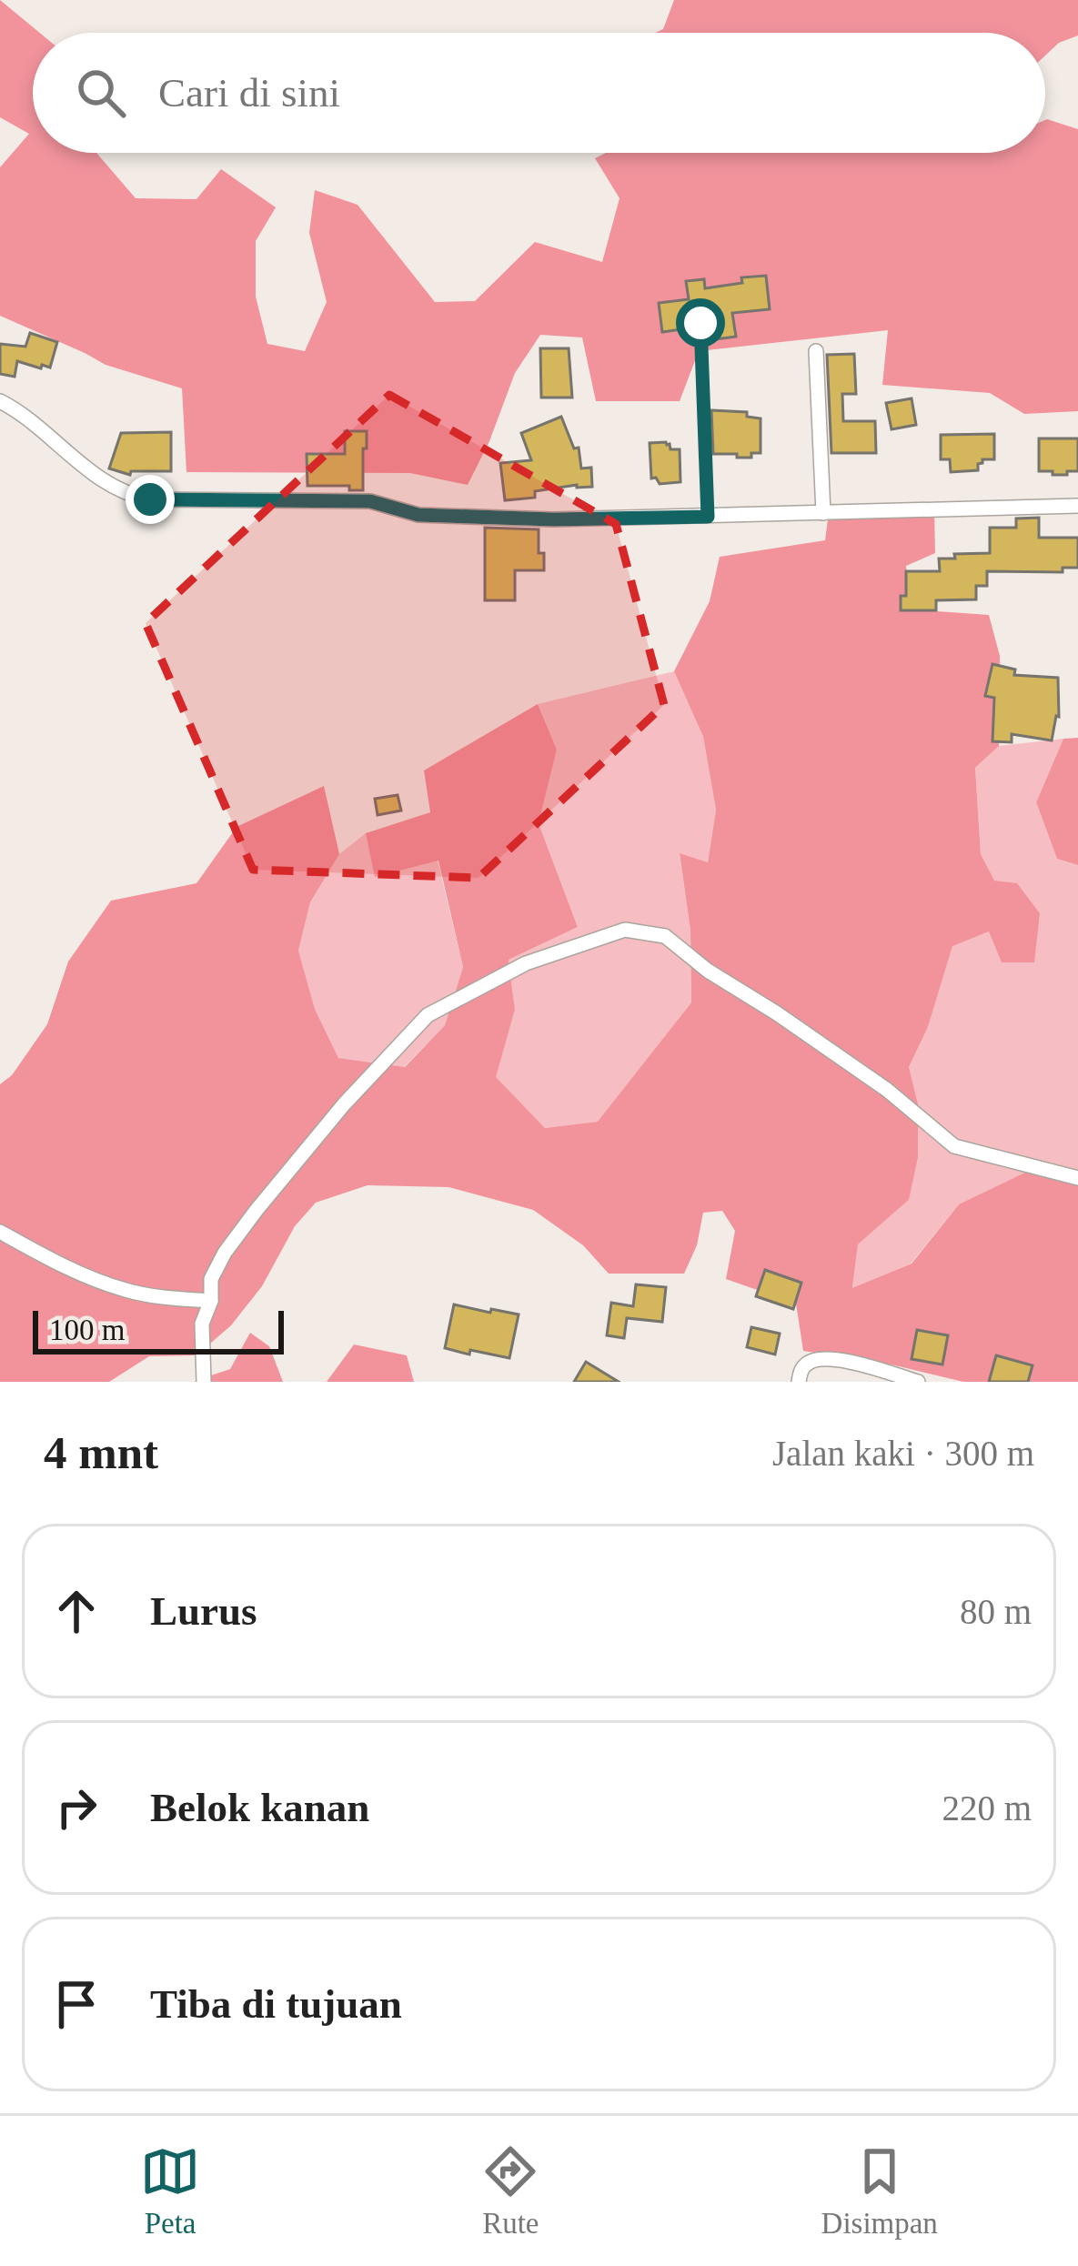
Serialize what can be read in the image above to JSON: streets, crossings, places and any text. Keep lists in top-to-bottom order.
{
  "scale_bar": "100 m",
  "page": {
    "search": "Cari di sini",
    "scale": "100 m",
    "heading": ["4 mnt", "Jalan kaki · 300 m"],
    "list": [
      ["Lurus", "80 m"],
      ["Belok kanan", "220 m"],
      "Tiba di tujuan"
    ],
    "nav": ["Peta", "Rute", "Disimpan"]
  }
}
